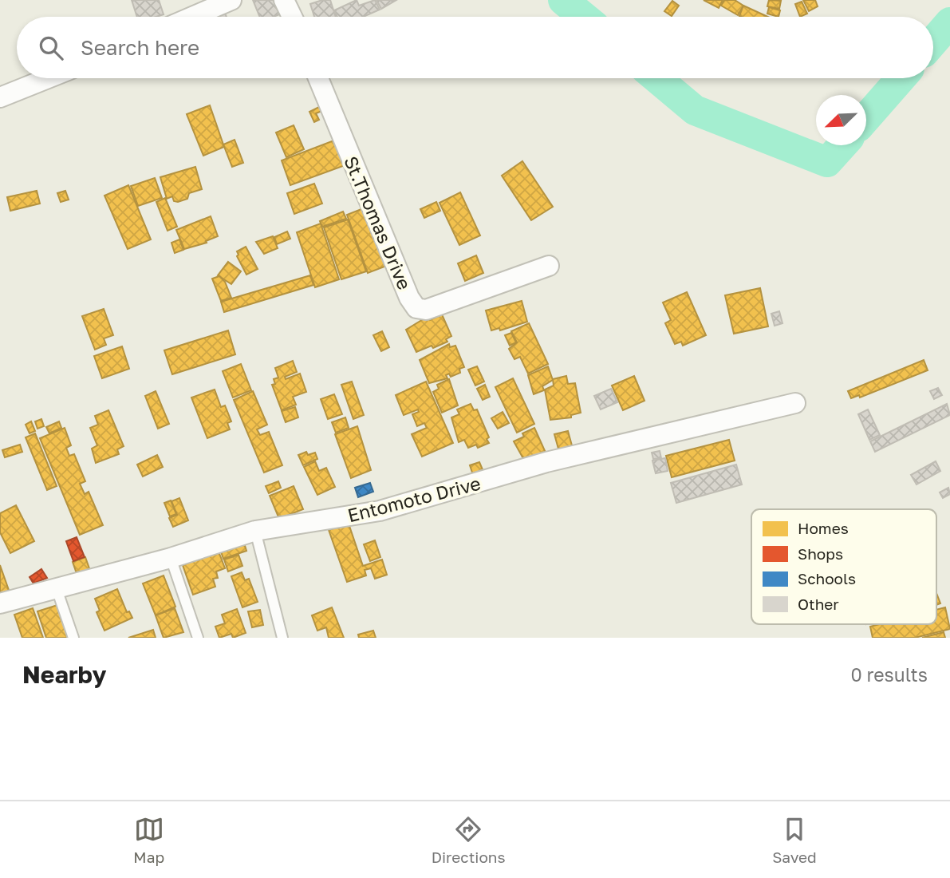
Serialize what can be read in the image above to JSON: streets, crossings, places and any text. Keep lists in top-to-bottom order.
{
  "streets": {
    "street": ["St.Thomas Drive", "Entomoto Drive"]
  },
  "legend": [
    "Homes",
    "Shops",
    "Schools",
    "Other"
  ],
  "north": "bottom left",
  "page": {
    "search": "Search here",
    "heading": ["Nearby", "0 results"],
    "nav": ["Map", "Directions", "Saved"]
  }
}
